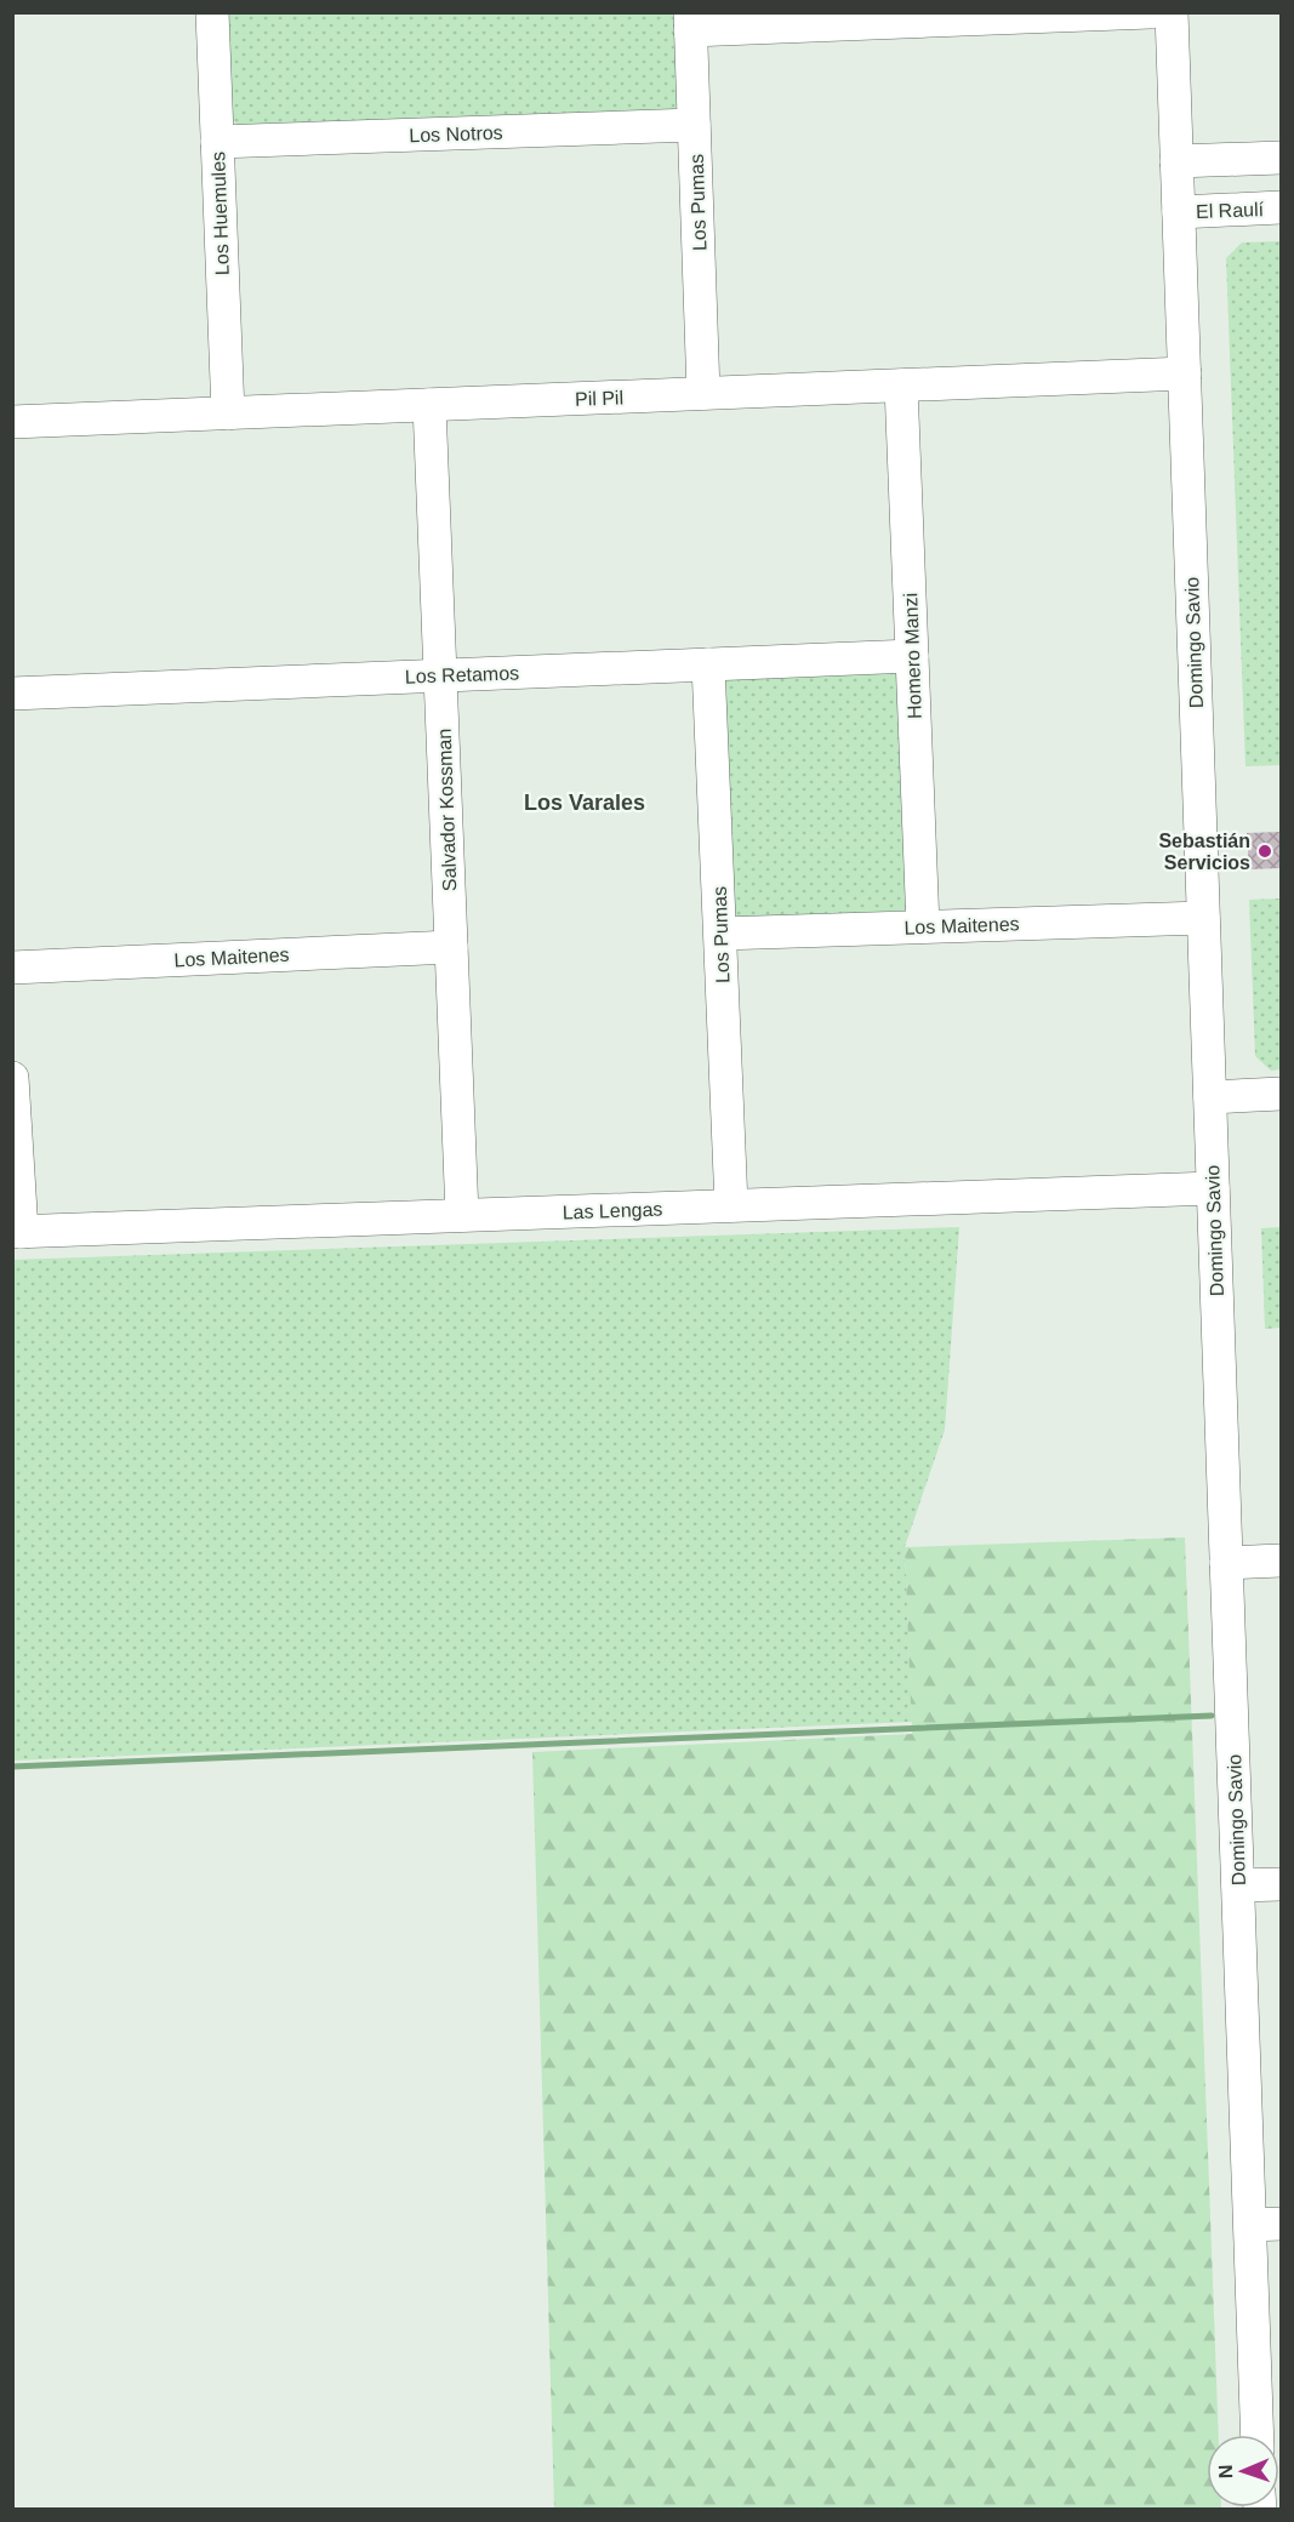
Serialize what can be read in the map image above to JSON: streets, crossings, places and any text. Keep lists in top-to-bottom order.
{
  "streets": {
    "street": [
      "Los Notros",
      "Los Pumas",
      "El Raulí",
      "Los Huemules",
      "Pil Pil",
      "Domingo Savio",
      "Homero Manzi",
      "Los Retamos",
      "Salvador Kossman",
      "Los Maitenes",
      "Las Lengas"
    ]
  },
  "crossings": [
    ["Los Notros", "Los Pumas"],
    ["Los Notros", "Los Huemules"],
    ["Los Pumas", "Pil Pil"],
    ["Los Pumas", "Los Retamos"],
    ["Los Pumas", "Los Maitenes"],
    ["Los Pumas", "Las Lengas"],
    ["El Raulí", "Domingo Savio"],
    ["Los Huemules", "Pil Pil"],
    ["Pil Pil", "Domingo Savio"],
    ["Pil Pil", "Homero Manzi"],
    ["Pil Pil", "Salvador Kossman"],
    ["Domingo Savio", "Los Maitenes"],
    ["Domingo Savio", "Las Lengas"],
    ["Homero Manzi", "Los Retamos"],
    ["Homero Manzi", "Los Maitenes"],
    ["Los Retamos", "Salvador Kossman"],
    ["Salvador Kossman", "Los Maitenes"],
    ["Salvador Kossman", "Las Lengas"]
  ],
  "districts": ["Los Varales"],
  "places": ["Sebastián Servicios"],
  "north": "left"
}
